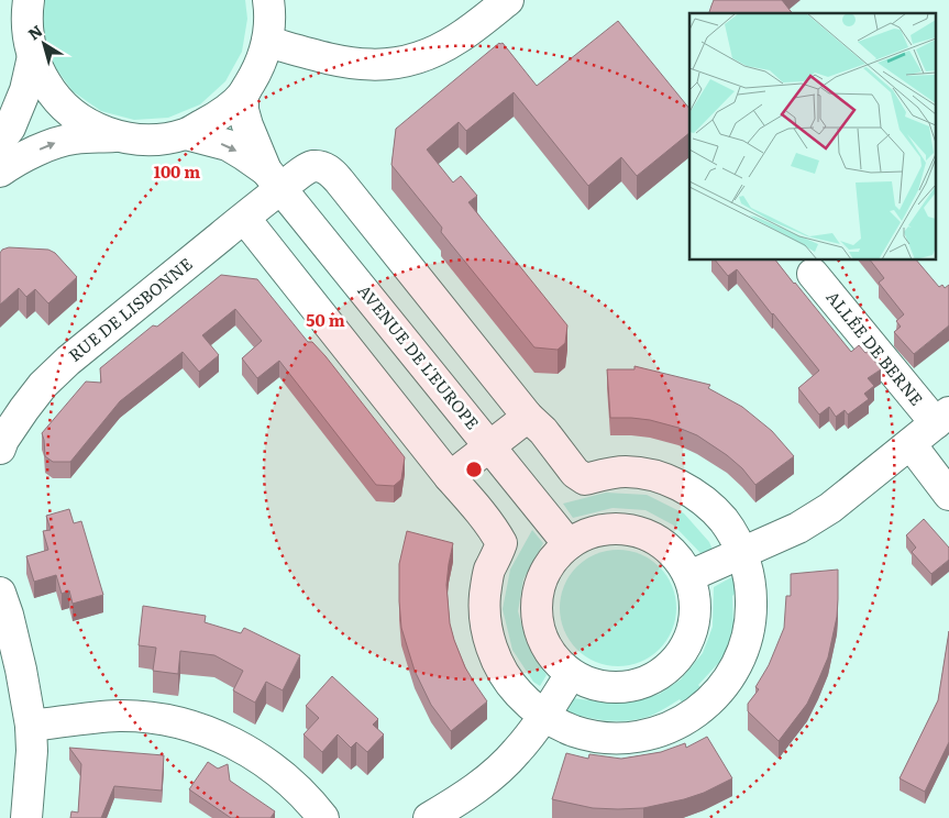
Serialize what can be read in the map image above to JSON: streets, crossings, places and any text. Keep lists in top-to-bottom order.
{
  "streets": {
    "street": ["RUE DE LISBONNE", "ALLÉE DE BERNE", "AVENUE DE L'EUROPE"]
  },
  "crossings": [
    ["RUE DE LISBONNE", "AVENUE DE L'EUROPE"]
  ],
  "north": "top left",
  "rings": ["100 m", "50 m"]
}
